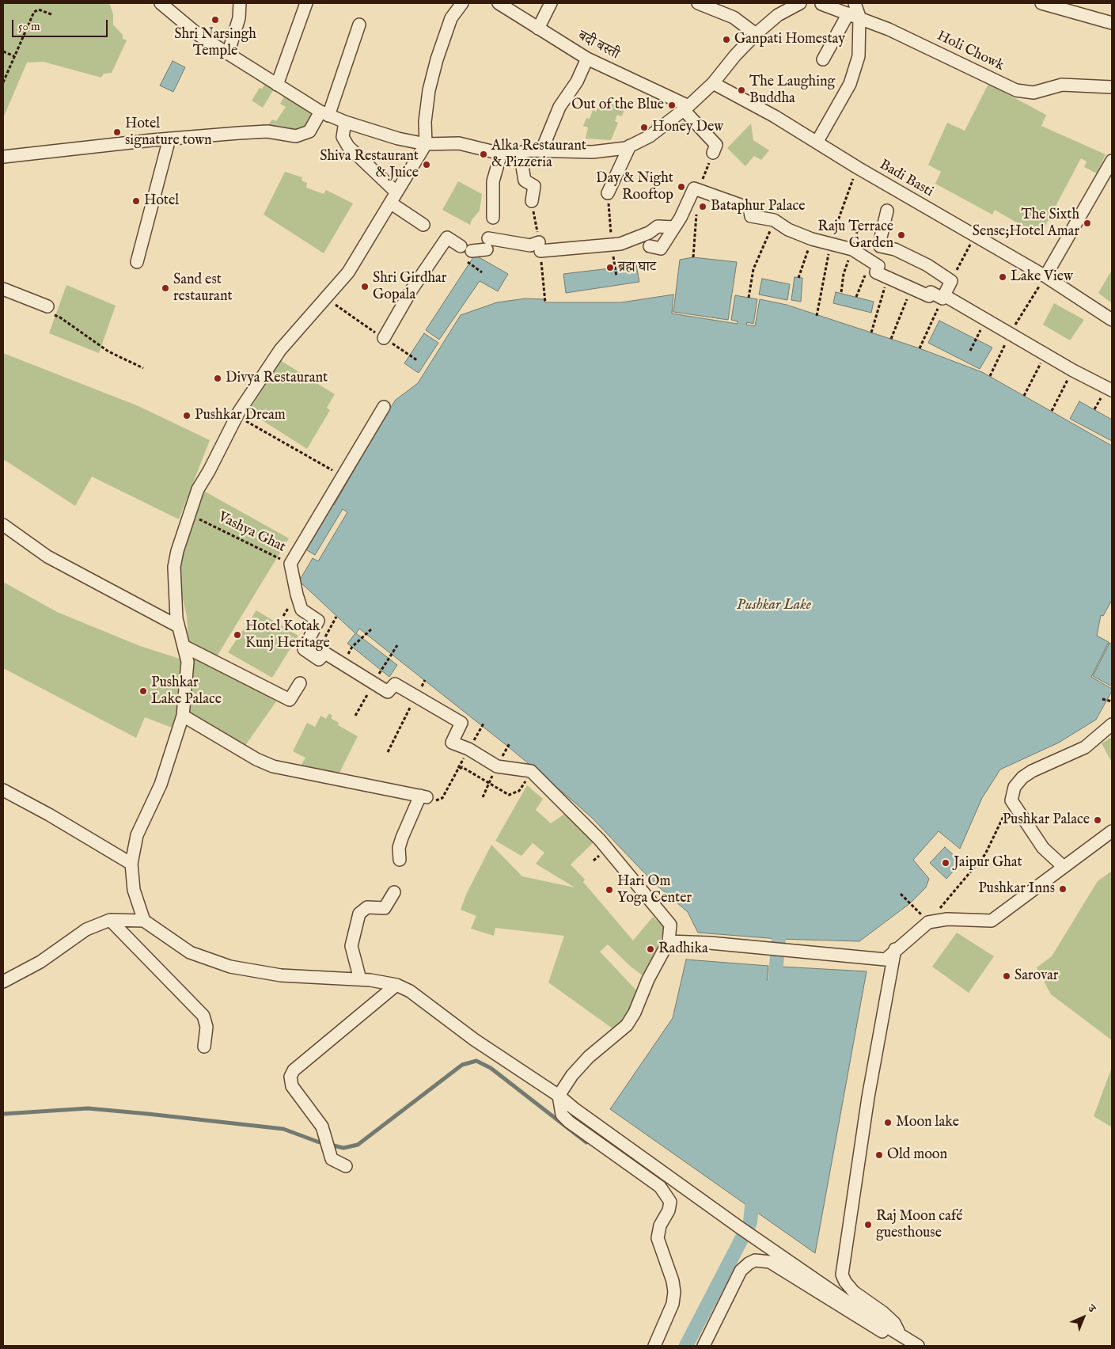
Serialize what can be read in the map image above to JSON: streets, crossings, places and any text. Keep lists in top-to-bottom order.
{
  "streets": {
    "street": ["बदी बस्ती", "Holi Chowk", "Badi Basti"],
    "path": ["Vashya Ghat"]
  },
  "water": ["Pushkar Lake"],
  "places": [
    "Shri Narsingh Temple",
    "Ganpati Homestay",
    "The Laughing Buddha",
    "Out of the Blue",
    "Honey Dew",
    "Hotel signature town",
    "Alka Restaurant & Pizzeria",
    "Shiva Restaurant & Juice",
    "Day & Night Rooftop",
    "Hotel",
    "Bataphur Palace",
    "The Sixth Sense;Hotel Amar",
    "Raju Terrace Garden",
    "ब्रह्म घाट",
    "Lake View",
    "Shri Girdhar Gopala",
    "Sand est restaurant",
    "Divya Restaurant",
    "Pushkar Dream",
    "Hotel Kotak Kunj Heritage",
    "Pushkar Lake Palace",
    "Pushkar Palace",
    "Jaipur Ghat",
    "Pushkar Inns",
    "Hari Om Yoga Center",
    "Radhika",
    "Sarovar",
    "Moon lake",
    "Old moon",
    "Raj Moon café guesthouse"
  ],
  "scale_bar": "50 m",
  "north": "top right"
}
